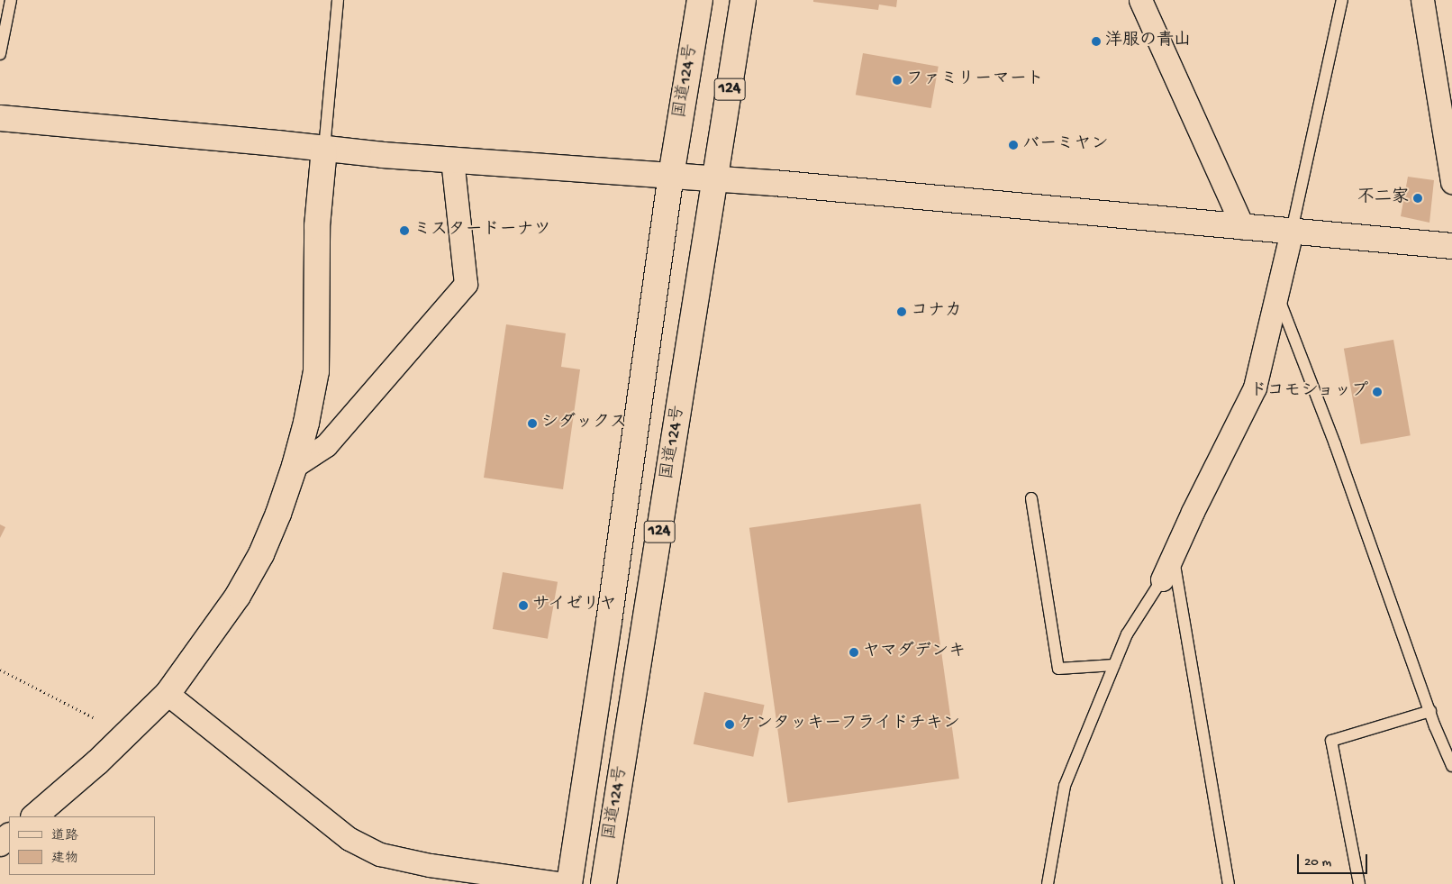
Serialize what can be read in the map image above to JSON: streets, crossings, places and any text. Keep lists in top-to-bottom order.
{
  "streets": {
    "main road": ["国道124号", "124"]
  },
  "places": [
    "洋服の青山",
    "ファミリーマート",
    "バーミヤン",
    "不二家",
    "ミスタードーナツ",
    "コナカ",
    "ドコモショップ",
    "シダックス",
    "サイゼリヤ",
    "ヤマダデンキ",
    "ケンタッキーフライドチキン"
  ],
  "legend": ["道路", "建物"],
  "scale_bar": "20 m"
}
